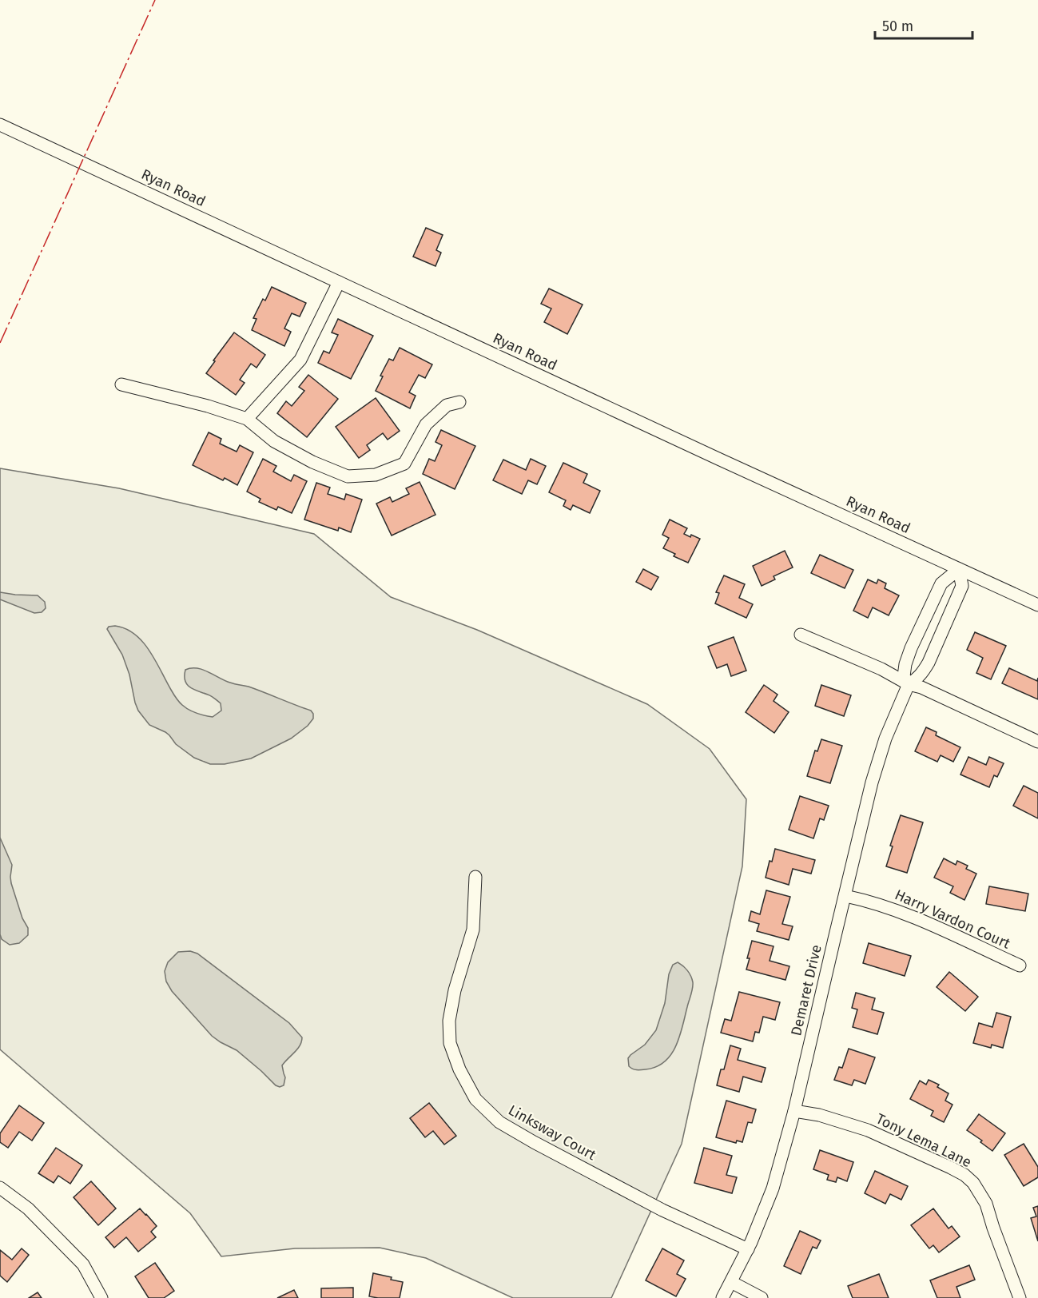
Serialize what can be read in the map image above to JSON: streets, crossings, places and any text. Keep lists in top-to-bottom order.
{
  "streets": {
    "street": [
      "Ryan Road",
      "Harry Vardon Court",
      "Demaret Drive",
      "Linksway Court",
      "Tony Lema Lane"
    ]
  },
  "crossings": [
    ["Ryan Road", "Demaret Drive"],
    ["Harry Vardon Court", "Demaret Drive"],
    ["Demaret Drive", "Linksway Court"],
    ["Demaret Drive", "Tony Lema Lane"]
  ],
  "scale_bar": "50 m"
}
